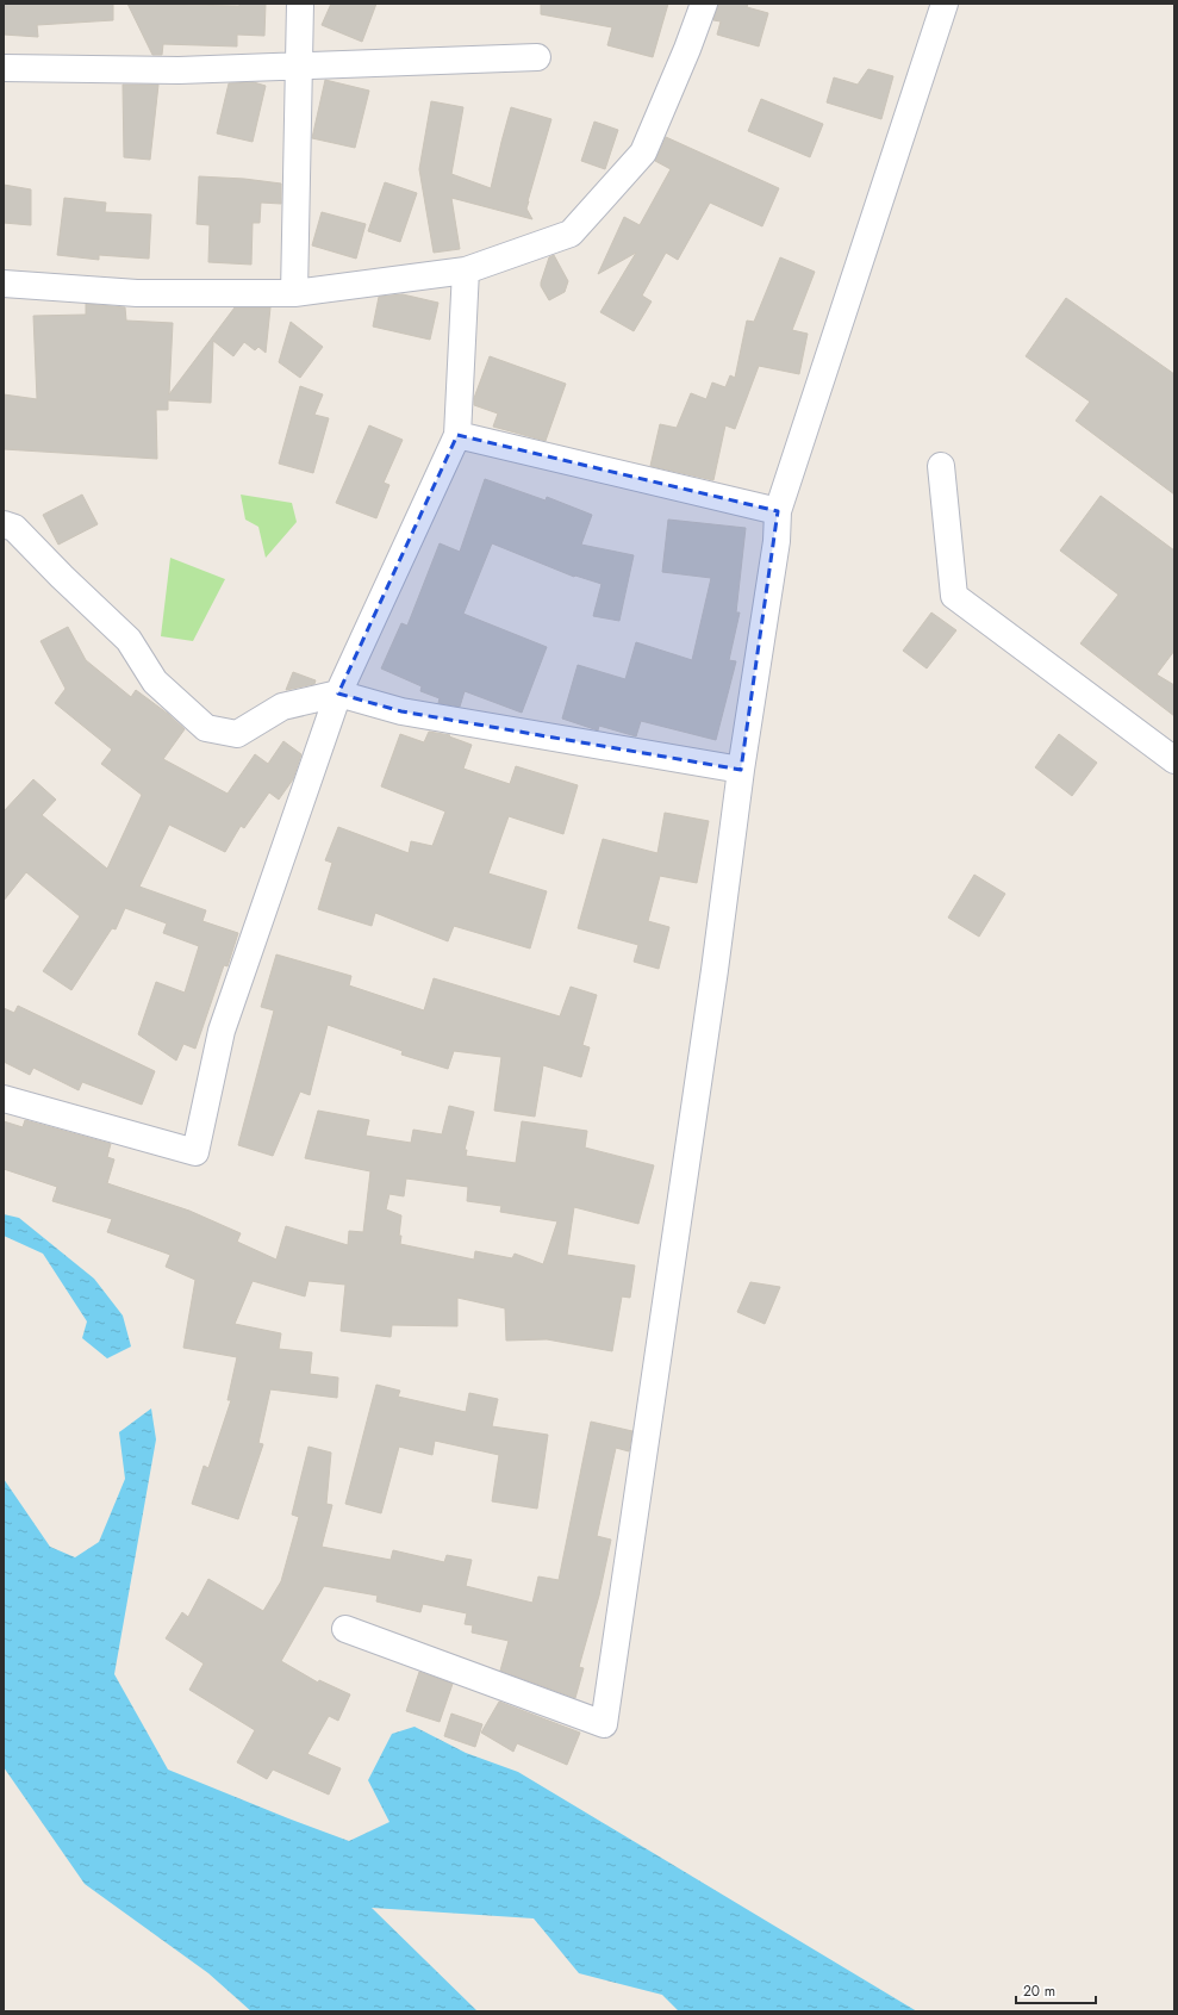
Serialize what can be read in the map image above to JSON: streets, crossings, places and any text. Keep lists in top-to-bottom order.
{
  "scale_bar": "20 m"
}
